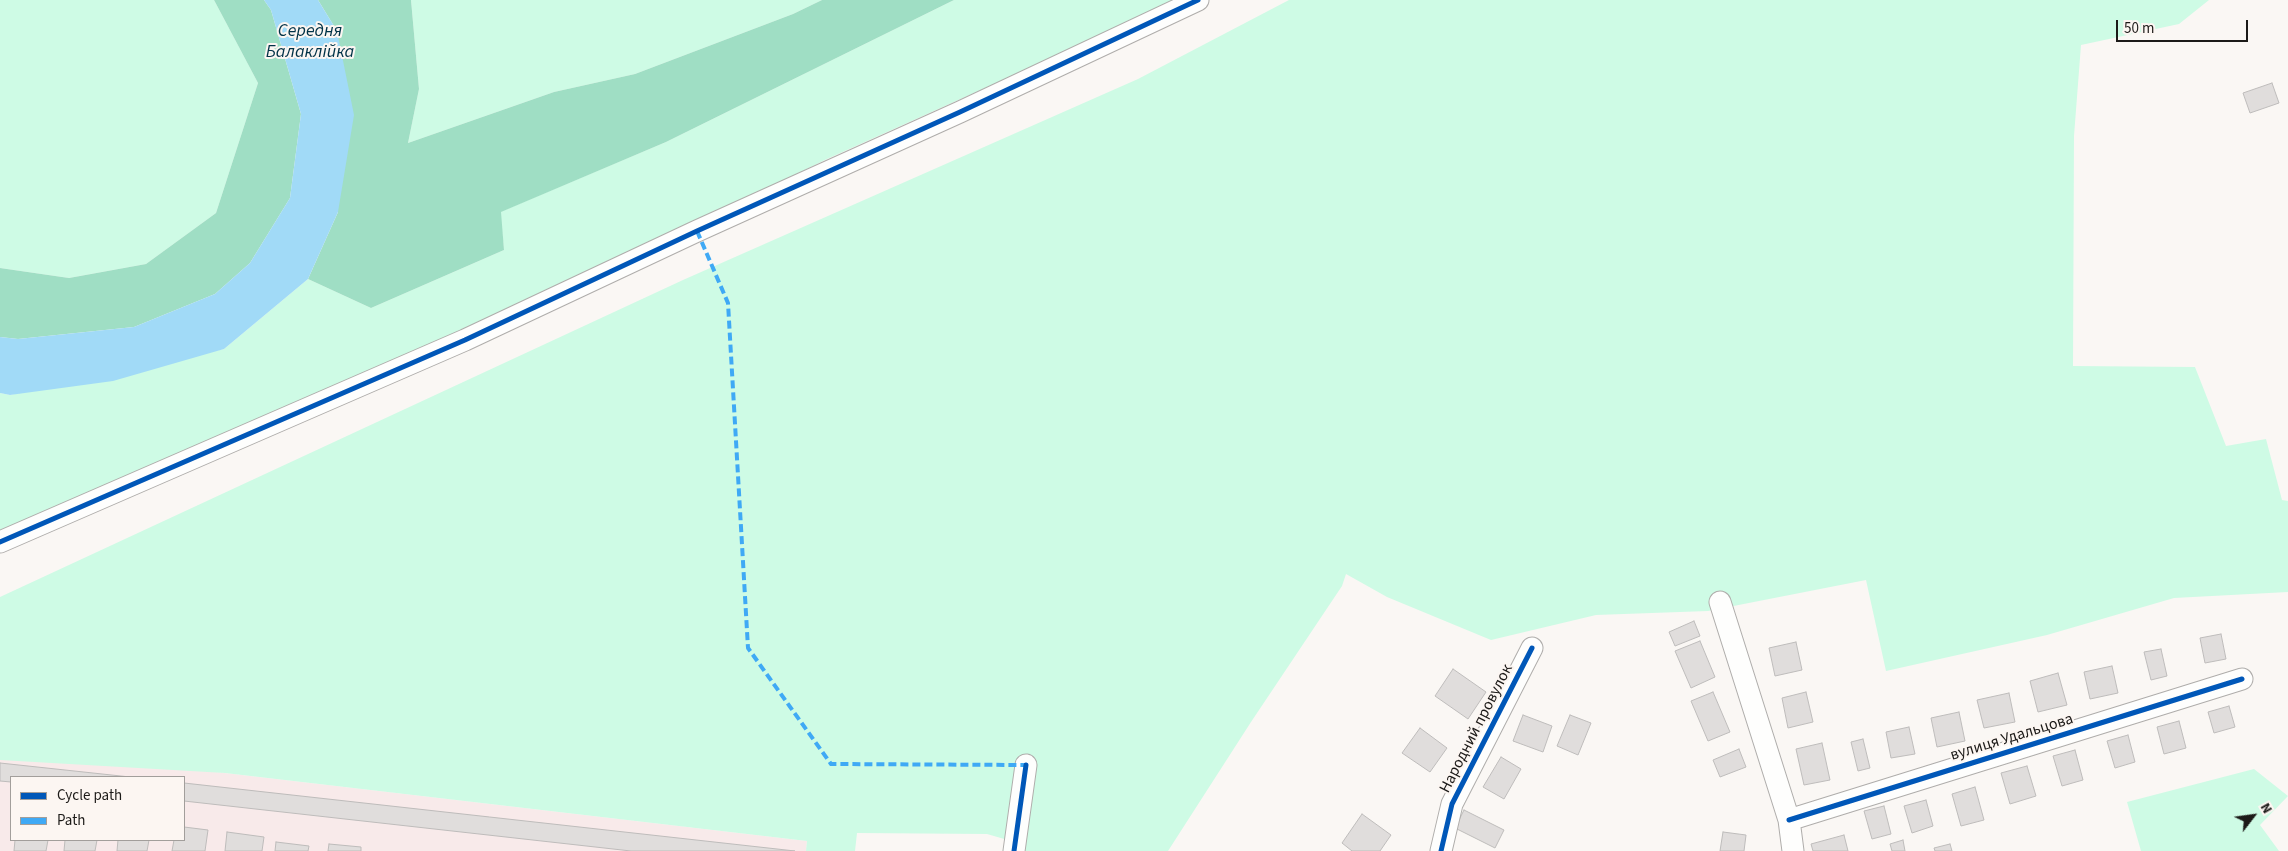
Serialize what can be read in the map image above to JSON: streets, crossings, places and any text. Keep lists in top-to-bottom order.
{
  "streets": {
    "street": ["Народний провулок", "вулиця Удальцова"]
  },
  "water": ["Середня Балаклійка"],
  "legend": ["Cycle path", "Path"],
  "scale_bar": "50 m",
  "north": "top right"
}
